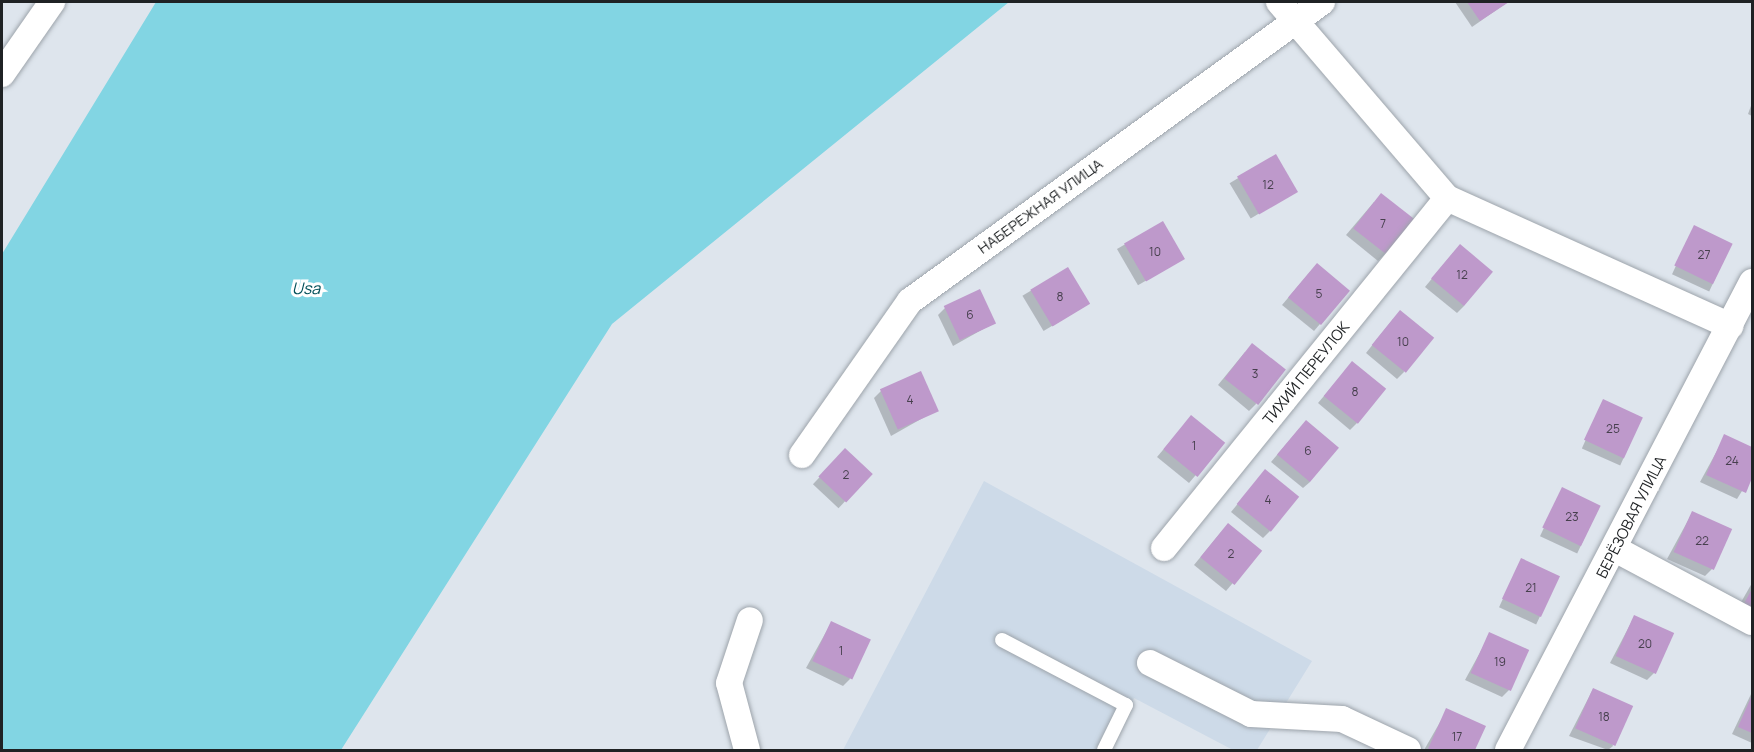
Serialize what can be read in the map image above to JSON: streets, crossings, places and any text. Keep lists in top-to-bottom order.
{
  "streets": {
    "street": ["НАБЕРЕЖНАЯ УЛИЦА", "ТИХИЙ ПЕРЕУЛОК", "БЕРЁЗОВАЯ УЛИЦА"]
  },
  "water": ["Usa"],
  "house_numbers": [
    "12",
    "7",
    "10",
    "27",
    "12",
    "5",
    "8",
    "6",
    "10",
    "3",
    "8",
    "4",
    "25",
    "1",
    "6",
    "24",
    "2",
    "4",
    "23",
    "22",
    "2",
    "21",
    "20",
    "1",
    "19",
    "18",
    "17"
  ]
}
